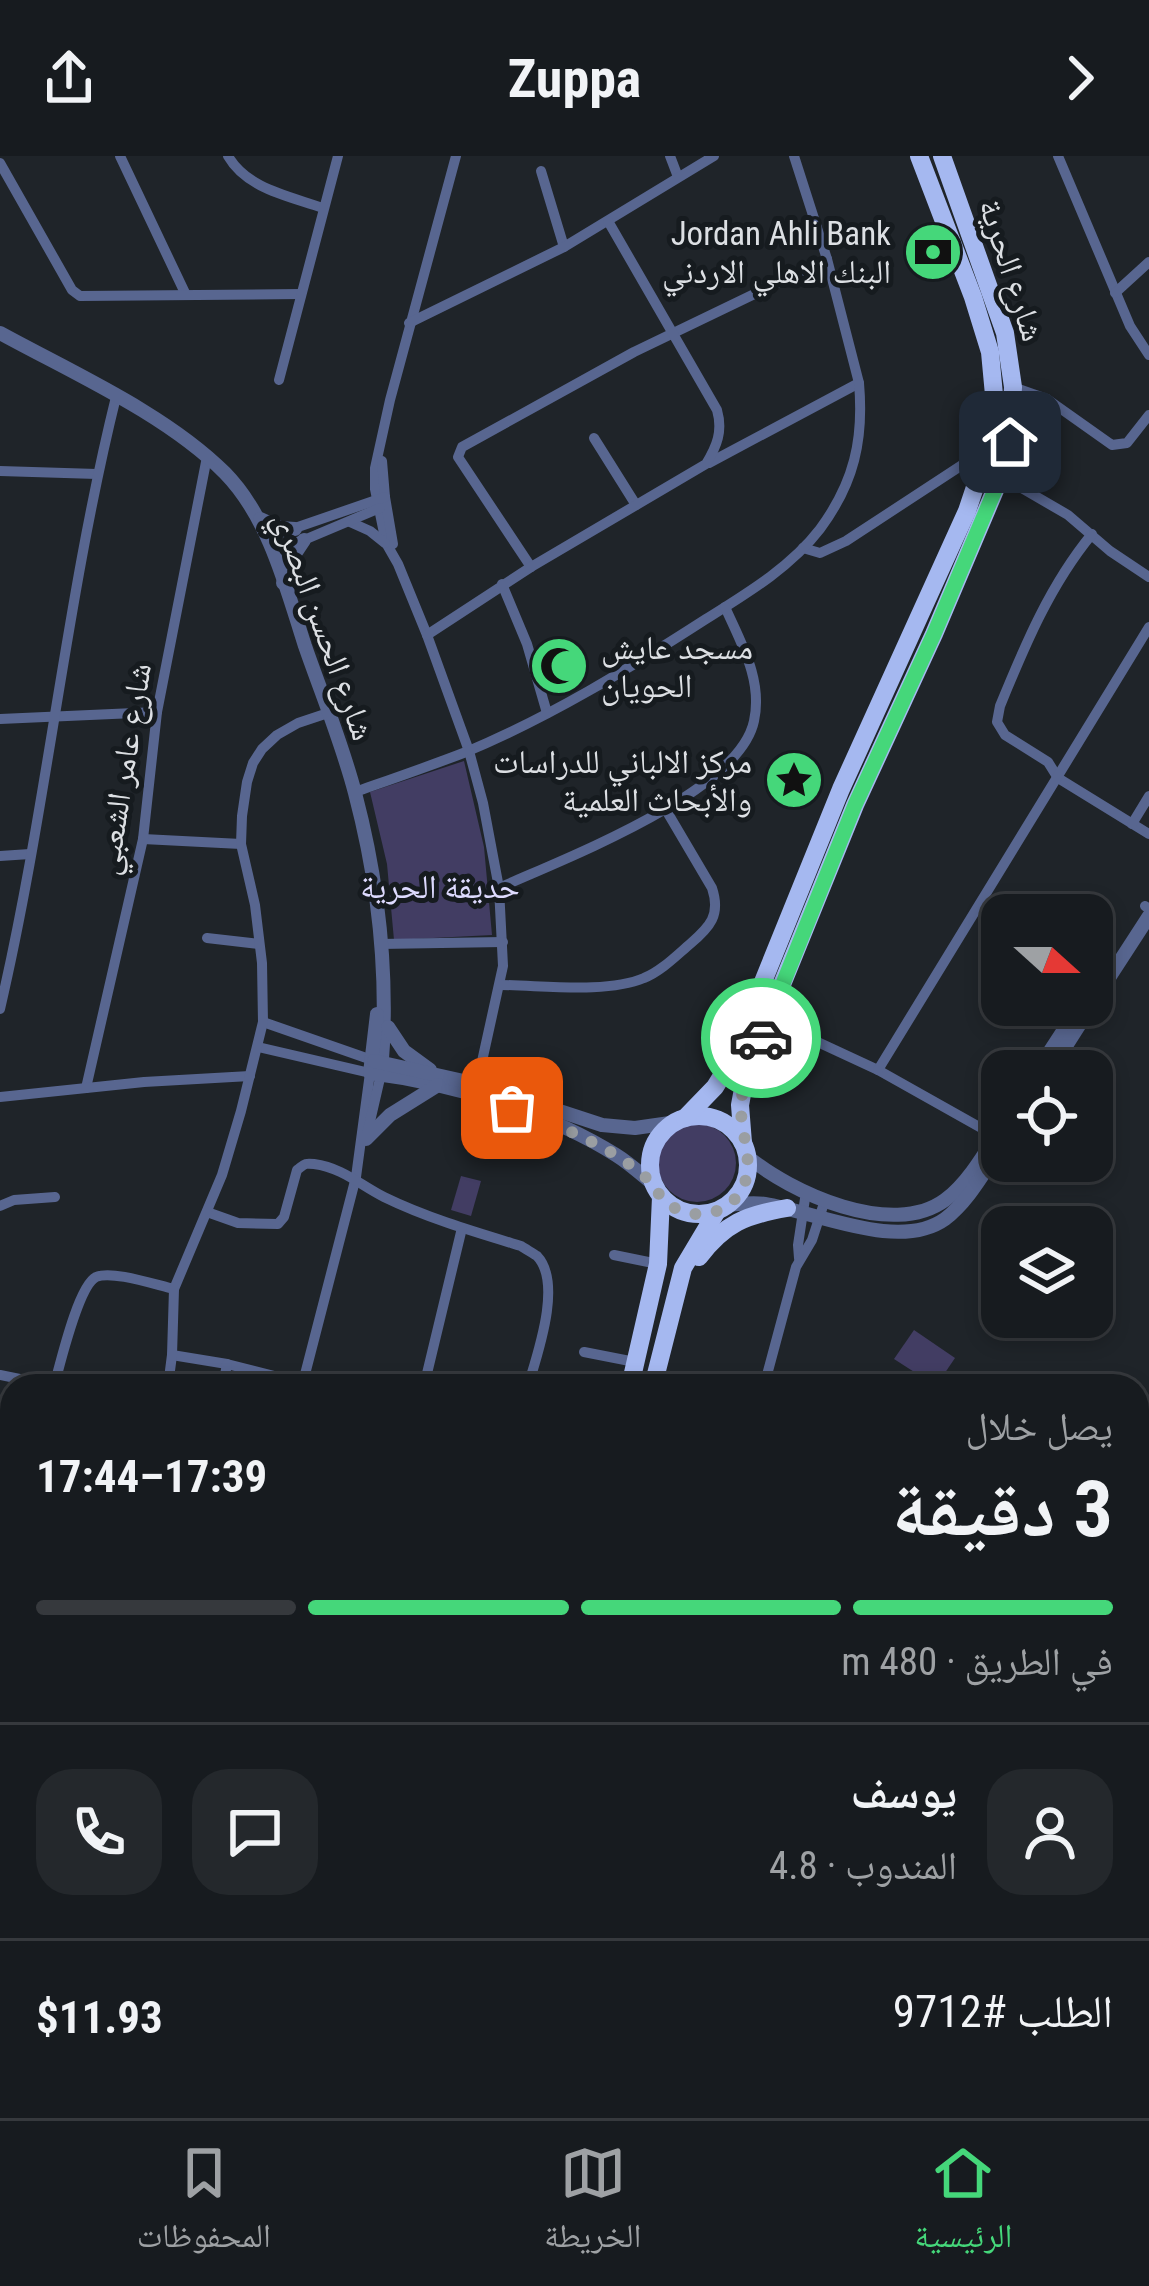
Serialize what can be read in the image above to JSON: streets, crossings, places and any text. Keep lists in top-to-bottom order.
{
  "streets": {
    "highway": ["شارع الحرية"],
    "street": ["شارع الحسن البصري", "شارع عامر الشعبي"]
  },
  "crossings": [
    ["شارع الحسن البصري", "شارع عامر الشعبي"]
  ],
  "parks": ["حديقة الحرية"],
  "places": {
    "bank": ["Jordan Ahli Bank البنك الاهلي الاردني"],
    "mosque": ["مسجد عايش الحويان"],
    "place": ["مركز الالباني للدراسات والأبحاث العلمية"]
  },
  "north": "right",
  "page": {
    "header": "Zuppa",
    "heading": ["3 دقيقة", "يصل خلال", "17:39–17:44"],
    "panel": [
      "يوسف",
      "المندوب · 4.8",
      "الطلب #9712",
      "$11.93"
    ],
    "bar": "في الطريق · 480 m",
    "tabs": ["الرئيسية", "الخريطة", "المحفوظات"]
  }
}
